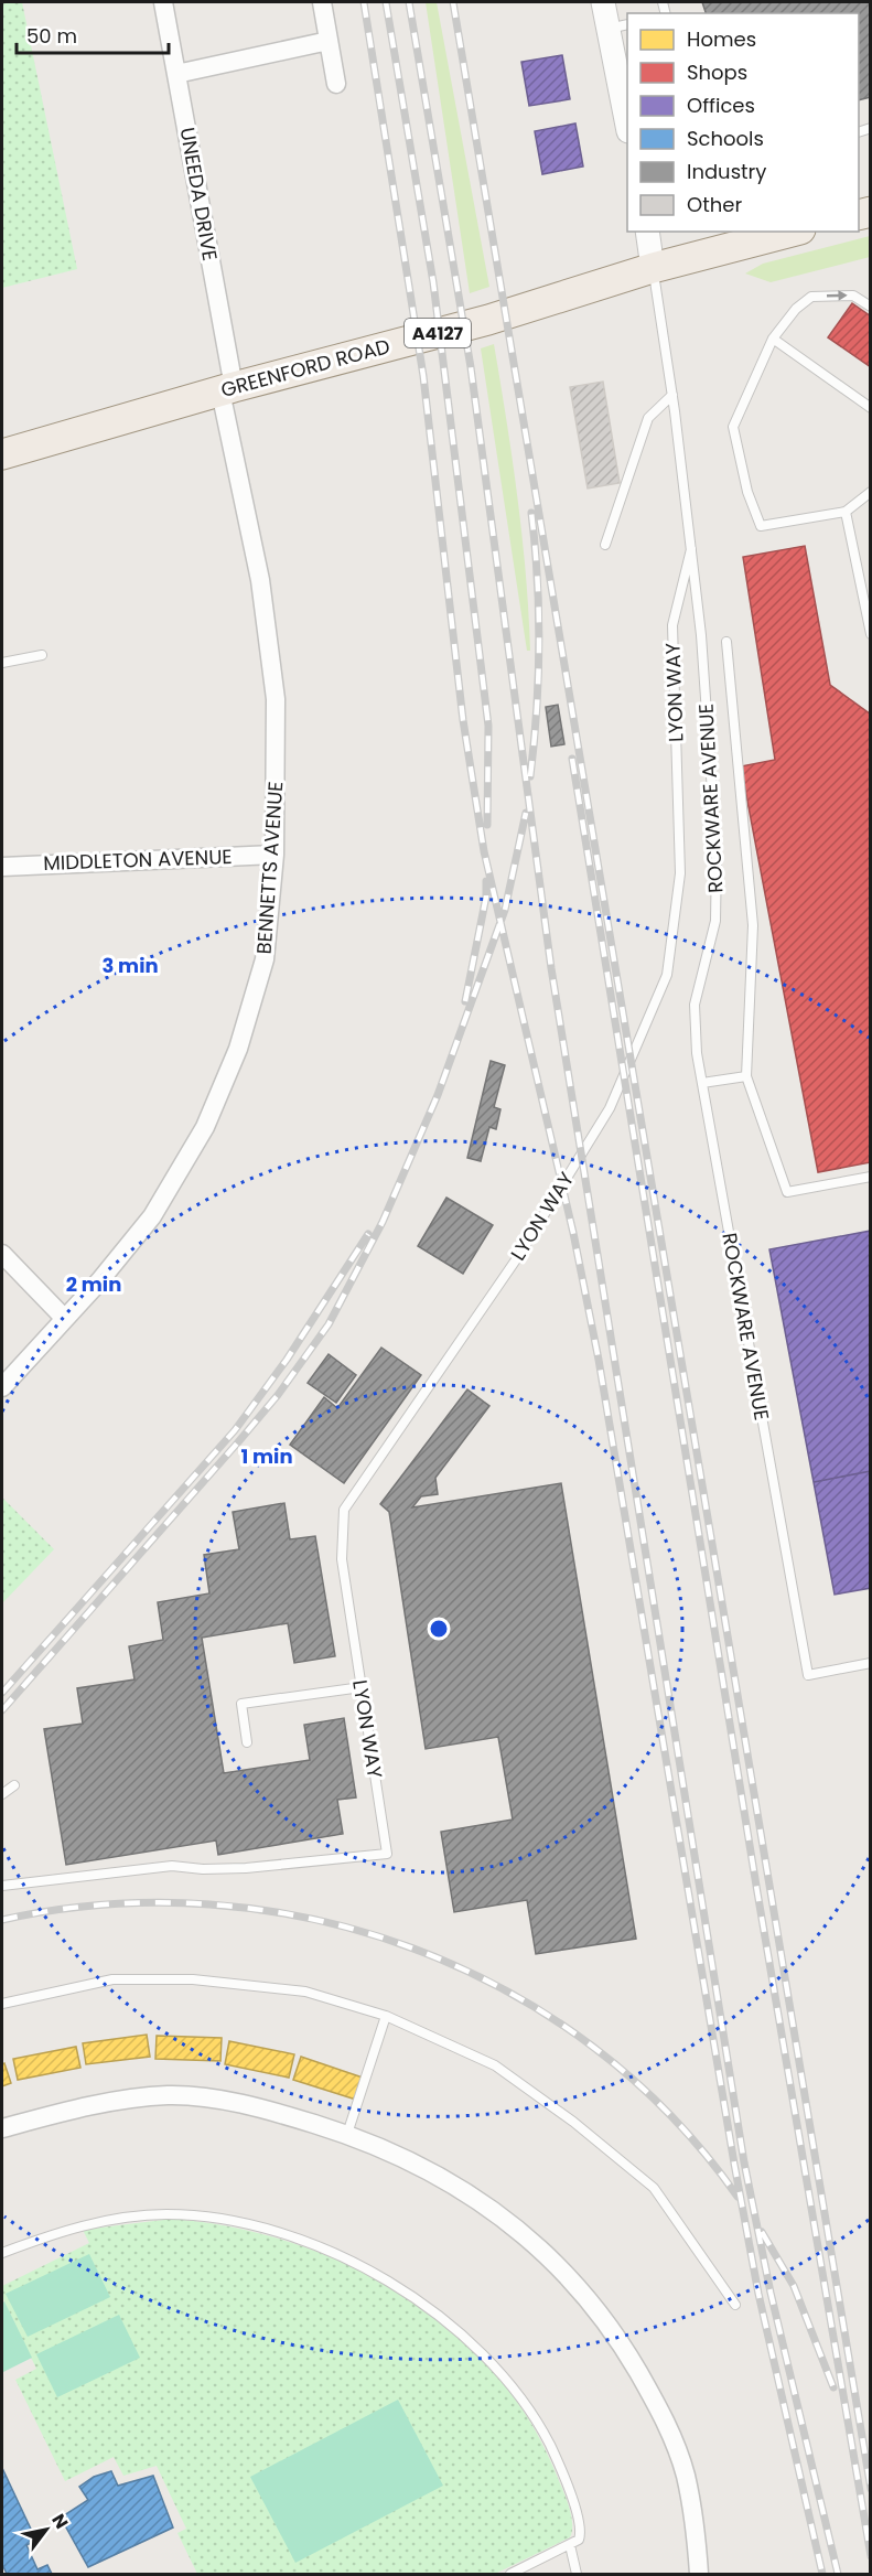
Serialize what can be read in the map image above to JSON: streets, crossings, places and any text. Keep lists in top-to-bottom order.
{
  "streets": {
    "main road": ["A4127", "GREENFORD ROAD"],
    "street": [
      "UNEEDA DRIVE",
      "ROCKWARE AVENUE",
      "MIDDLETON AVENUE",
      "BENNETTS AVENUE"
    ],
    "lane": ["LYON WAY"]
  },
  "crossings": [
    ["UNEEDA DRIVE", "GREENFORD ROAD"],
    ["UNEEDA DRIVE", "BENNETTS AVENUE"],
    ["GREENFORD ROAD", "ROCKWARE AVENUE"],
    ["GREENFORD ROAD", "BENNETTS AVENUE"],
    ["LYON WAY", "ROCKWARE AVENUE"],
    ["MIDDLETON AVENUE", "BENNETTS AVENUE"]
  ],
  "legend": [
    "Homes",
    "Shops",
    "Offices",
    "Schools",
    "Industry",
    "Other"
  ],
  "scale_bar": "50 m",
  "north": "top right",
  "rings": ["3 min", "2 min", "1 min"]
}
